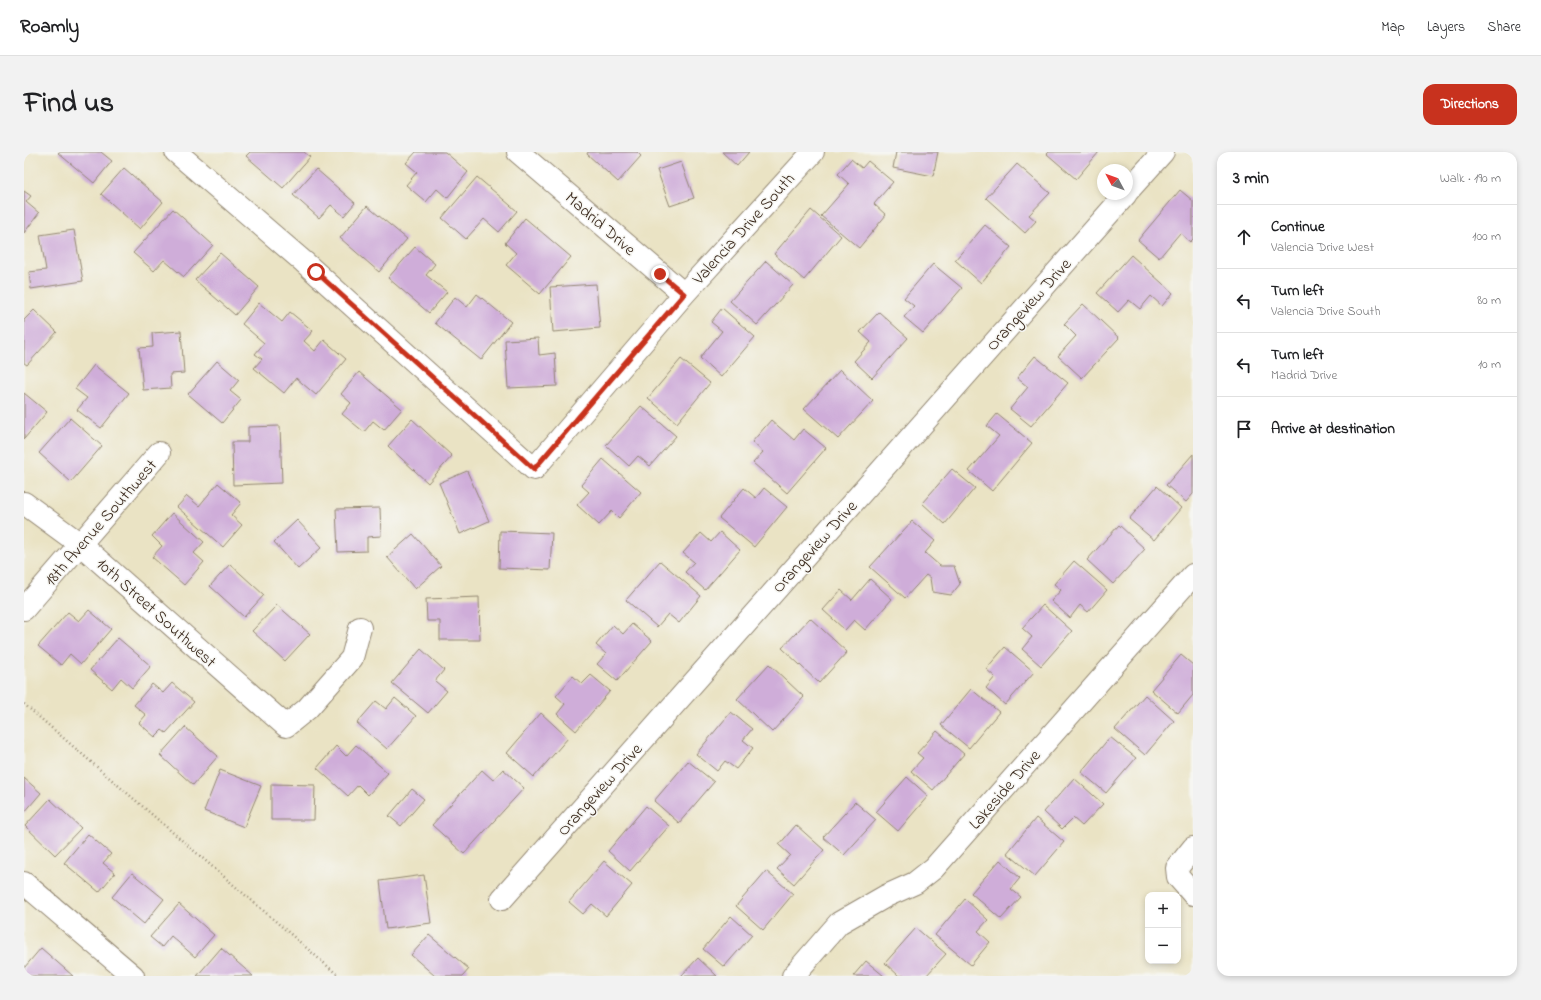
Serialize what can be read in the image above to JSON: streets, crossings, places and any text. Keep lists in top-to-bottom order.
{
  "streets": {
    "street": [
      "Madrid Drive",
      "Valencia Drive South",
      "Orangeview Drive",
      "18th Avenue Southwest",
      "10th Street Southwest",
      "Lakeside Drive"
    ]
  },
  "crossings": [
    ["Madrid Drive", "Valencia Drive South"],
    ["18th Avenue Southwest", "10th Street Southwest"]
  ],
  "north": "top left",
  "page": {
    "header": "Roamly",
    "nav": ["Map", "Layers", "Share"],
    "title": "Find us",
    "buttons": "Directions",
    "heading": ["3 min", "Walk · 190 m"],
    "list": [
      ["Continue", "Valencia Drive West", "100 m"],
      ["Turn left", "Valencia Drive South", "80 m"],
      ["Turn left", "Madrid Drive", "10 m"],
      "Arrive at destination"
    ],
    "map_buttons": ["+", "−"]
  }
}
